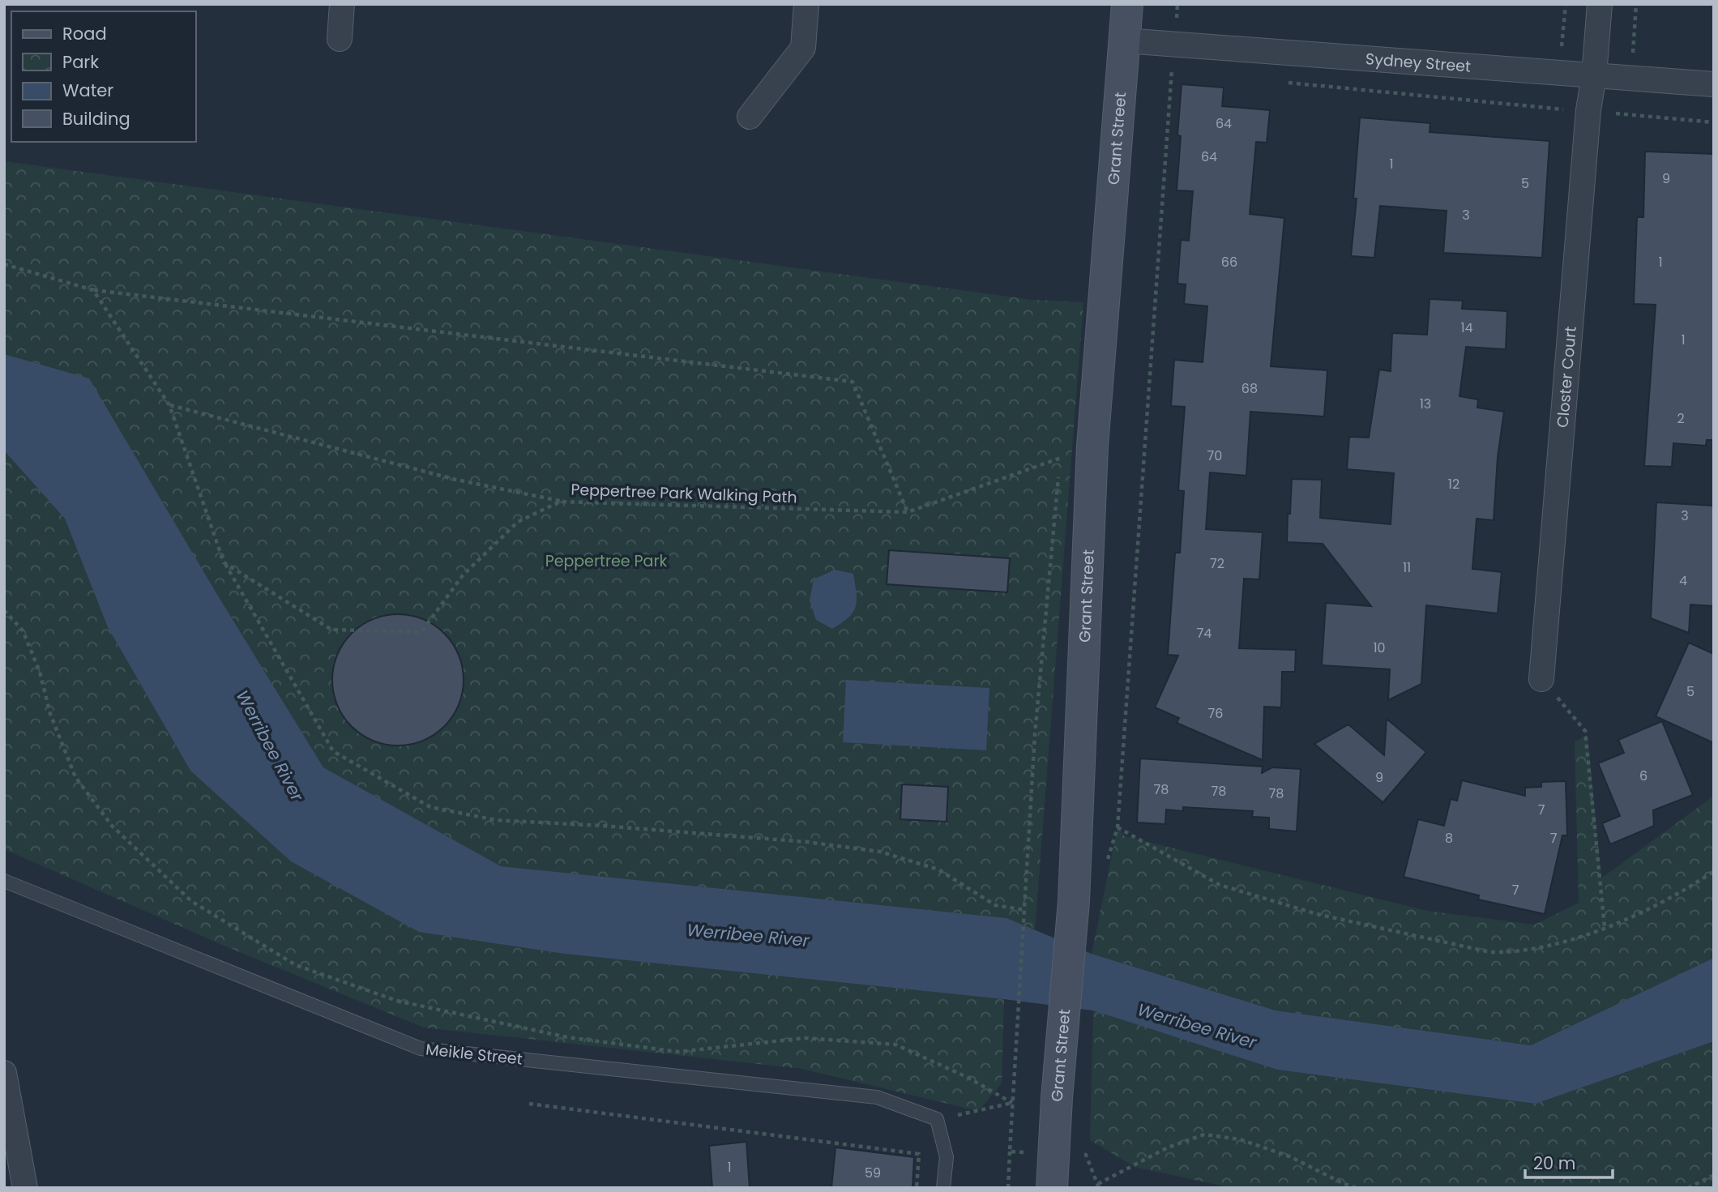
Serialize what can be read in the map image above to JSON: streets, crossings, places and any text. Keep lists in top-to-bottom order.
{
  "streets": {
    "main road": ["Grant Street"],
    "street": ["Sydney Street", "Closter Court"],
    "lane": ["Meikle Street"],
    "path": ["Peppertree Park Walking Path"]
  },
  "crossings": [
    ["Sydney Street", "Grant Street"],
    ["Sydney Street", "Closter Court"],
    ["Grant Street", "Peppertree Park Walking Path"]
  ],
  "water": ["Werribee River"],
  "parks": ["Peppertree Park"],
  "house_numbers": [
    "64",
    "64",
    "1",
    "9",
    "5",
    "3",
    "66",
    "1",
    "14",
    "1",
    "68",
    "13",
    "2",
    "70",
    "12",
    "3",
    "72",
    "11",
    "4",
    "74",
    "10",
    "5",
    "76",
    "6",
    "9",
    "78",
    "78",
    "78",
    "7",
    "8",
    "7",
    "7",
    "1",
    "59"
  ],
  "legend": [
    "Road",
    "Park",
    "Water",
    "Building"
  ],
  "scale_bar": "20 m"
}
